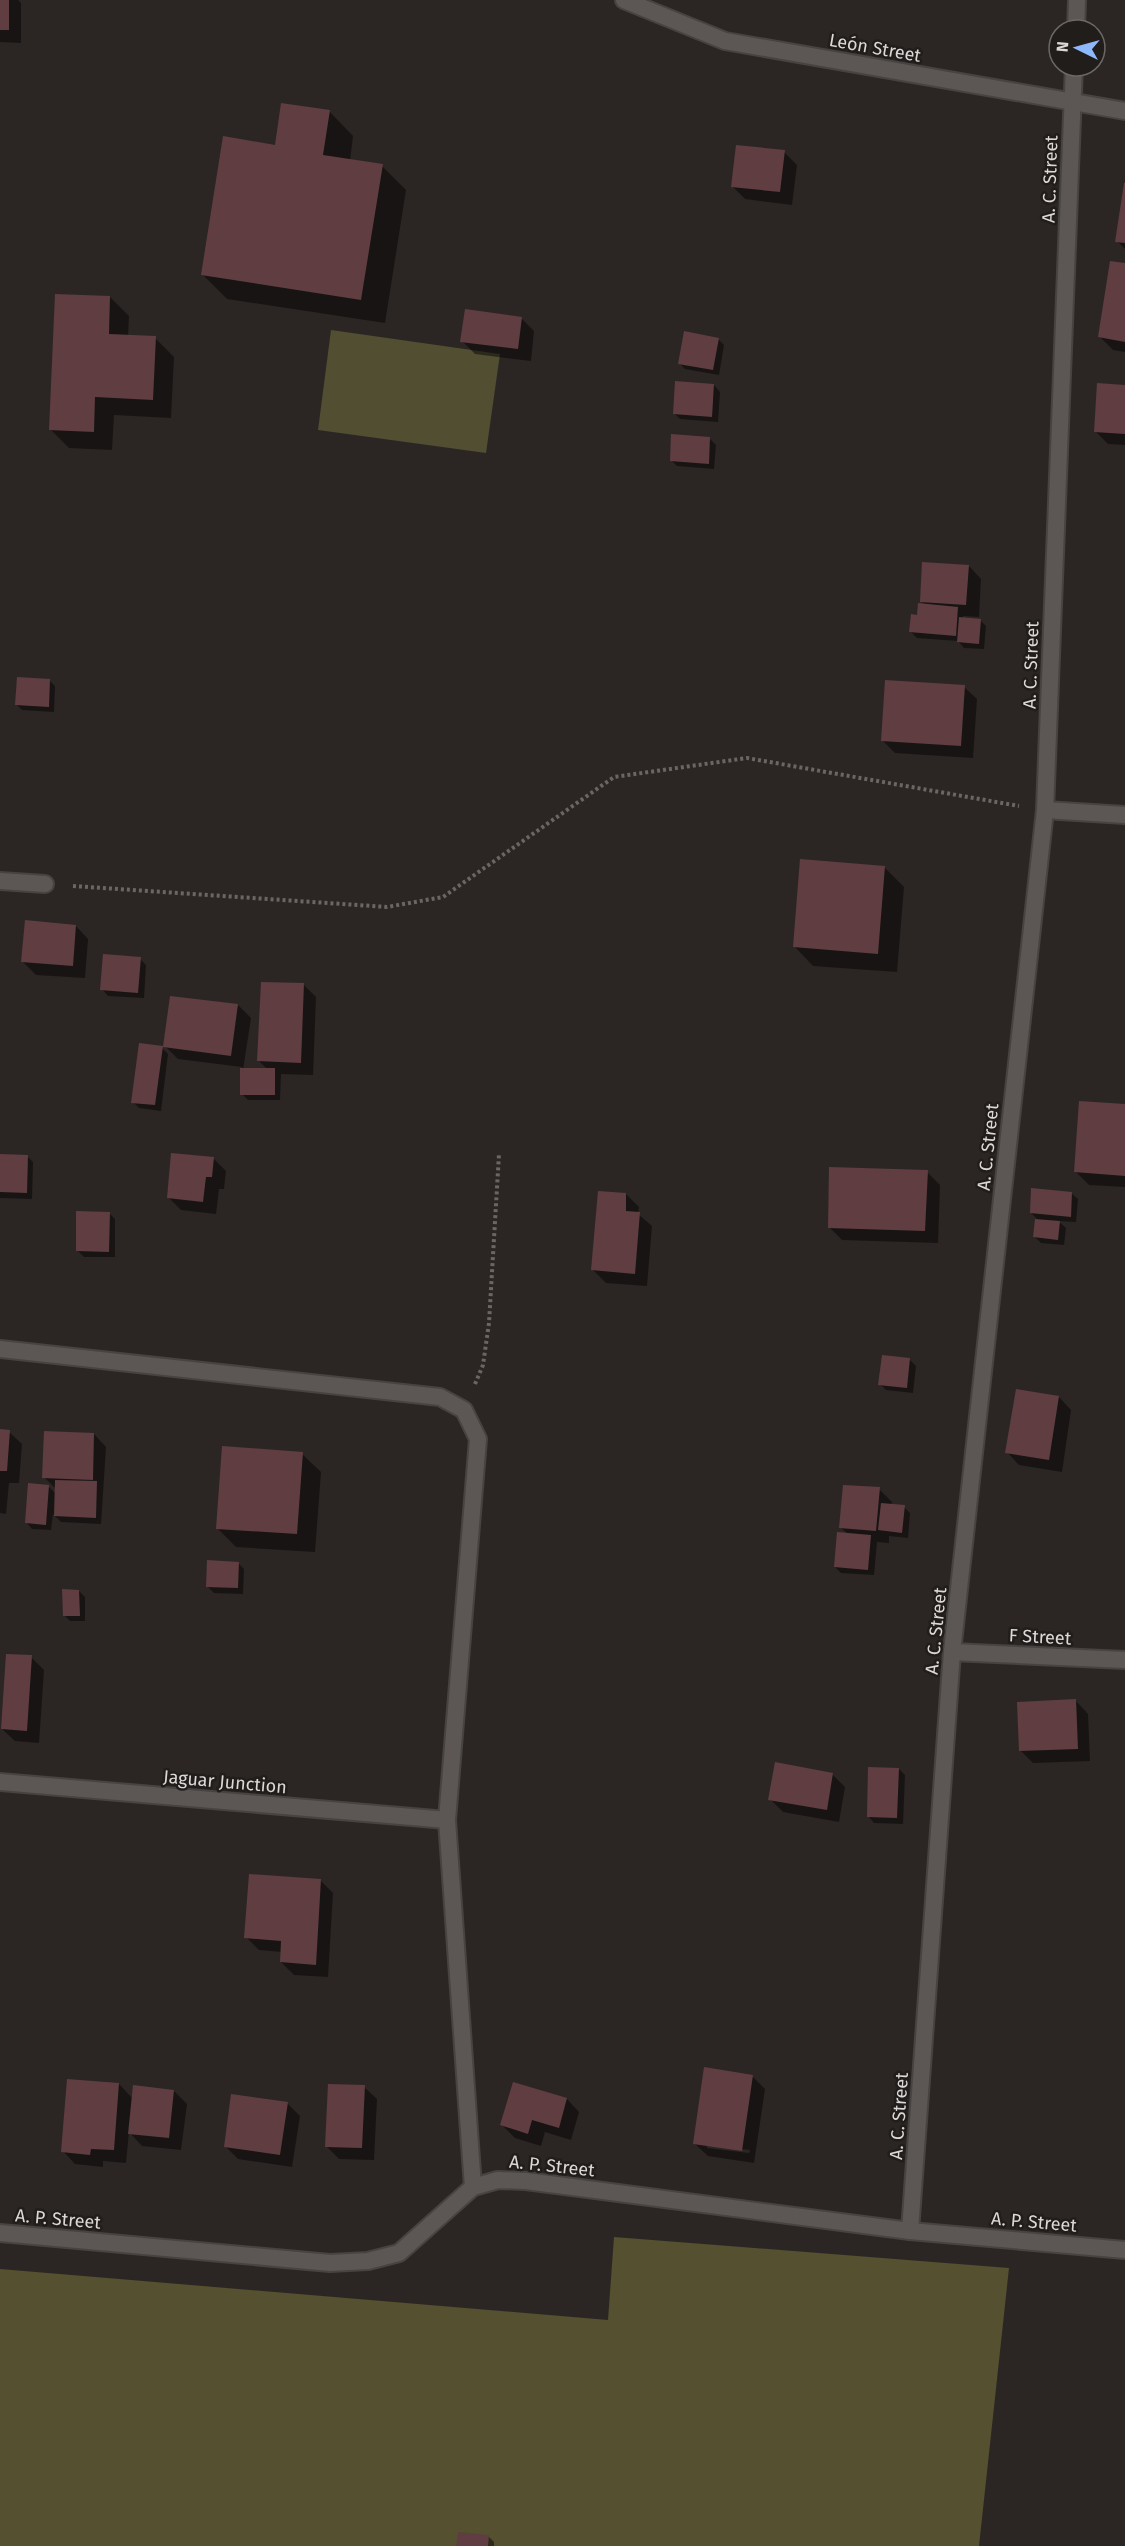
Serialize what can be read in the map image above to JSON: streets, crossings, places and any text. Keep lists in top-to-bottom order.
{
  "streets": {
    "street": [
      "León Street",
      "A. C. Street",
      "F Street",
      "Jaguar Junction",
      "A. P. Street"
    ]
  },
  "crossings": [
    ["León Street", "A. C. Street"],
    ["A. C. Street", "F Street"],
    ["A. C. Street", "A. P. Street"]
  ],
  "north": "left"
}
